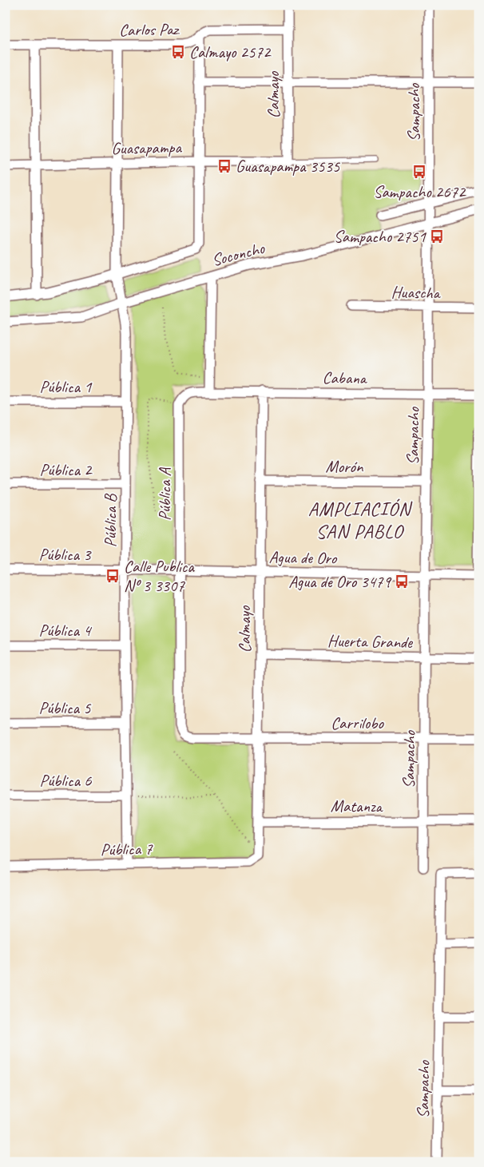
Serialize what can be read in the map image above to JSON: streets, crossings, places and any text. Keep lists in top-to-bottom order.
{
  "streets": {
    "street": [
      "Carlos Paz",
      "Calmayo",
      "Sampacho",
      "Guasapampa",
      "Soconcho",
      "Huascha",
      "Cabana",
      "Pública 1",
      "Morón",
      "Pública 2",
      "Pública A",
      "Pública B",
      "Pública 3",
      "Agua de Oro",
      "Pública 4",
      "Huerta Grande",
      "Pública 5",
      "Carrilobo",
      "Pública 6",
      "Matanza",
      "Pública 7"
    ]
  },
  "crossings": [
    ["Carlos Paz", "Calmayo"],
    ["Carlos Paz", "Pública B"],
    ["Calmayo", "Guasapampa"],
    ["Calmayo", "Cabana"],
    ["Calmayo", "Morón"],
    ["Calmayo", "Pública A"],
    ["Calmayo", "Agua de Oro"],
    ["Calmayo", "Huerta Grande"],
    ["Calmayo", "Carrilobo"],
    ["Calmayo", "Matanza"],
    ["Calmayo", "Pública 7"],
    ["Sampacho", "Soconcho"],
    ["Sampacho", "Huascha"],
    ["Sampacho", "Cabana"],
    ["Sampacho", "Morón"],
    ["Sampacho", "Agua de Oro"],
    ["Sampacho", "Huerta Grande"],
    ["Sampacho", "Carrilobo"],
    ["Sampacho", "Matanza"],
    ["Guasapampa", "Soconcho"],
    ["Guasapampa", "Pública B"],
    ["Soconcho", "Pública B"],
    ["Pública 1", "Pública B"],
    ["Pública 2", "Pública B"],
    ["Pública A", "Agua de Oro"],
    ["Pública A", "Carrilobo"],
    ["Pública B", "Pública 3"],
    ["Pública B", "Agua de Oro"],
    ["Pública B", "Pública 4"],
    ["Pública B", "Pública 5"],
    ["Pública B", "Pública 6"],
    ["Pública B", "Pública 7"],
    ["Pública 3", "Agua de Oro"]
  ],
  "districts": ["AMPLIACIÓN SAN PABLO"],
  "places": {
    "bus stop": [
      "Calmayo 2572",
      "Guasapampa 3535",
      "Sampacho 2672",
      "Sampacho 2751",
      "Calle Publica Nº 3 3307",
      "Agua de Oro 3479"
    ]
  }
}
